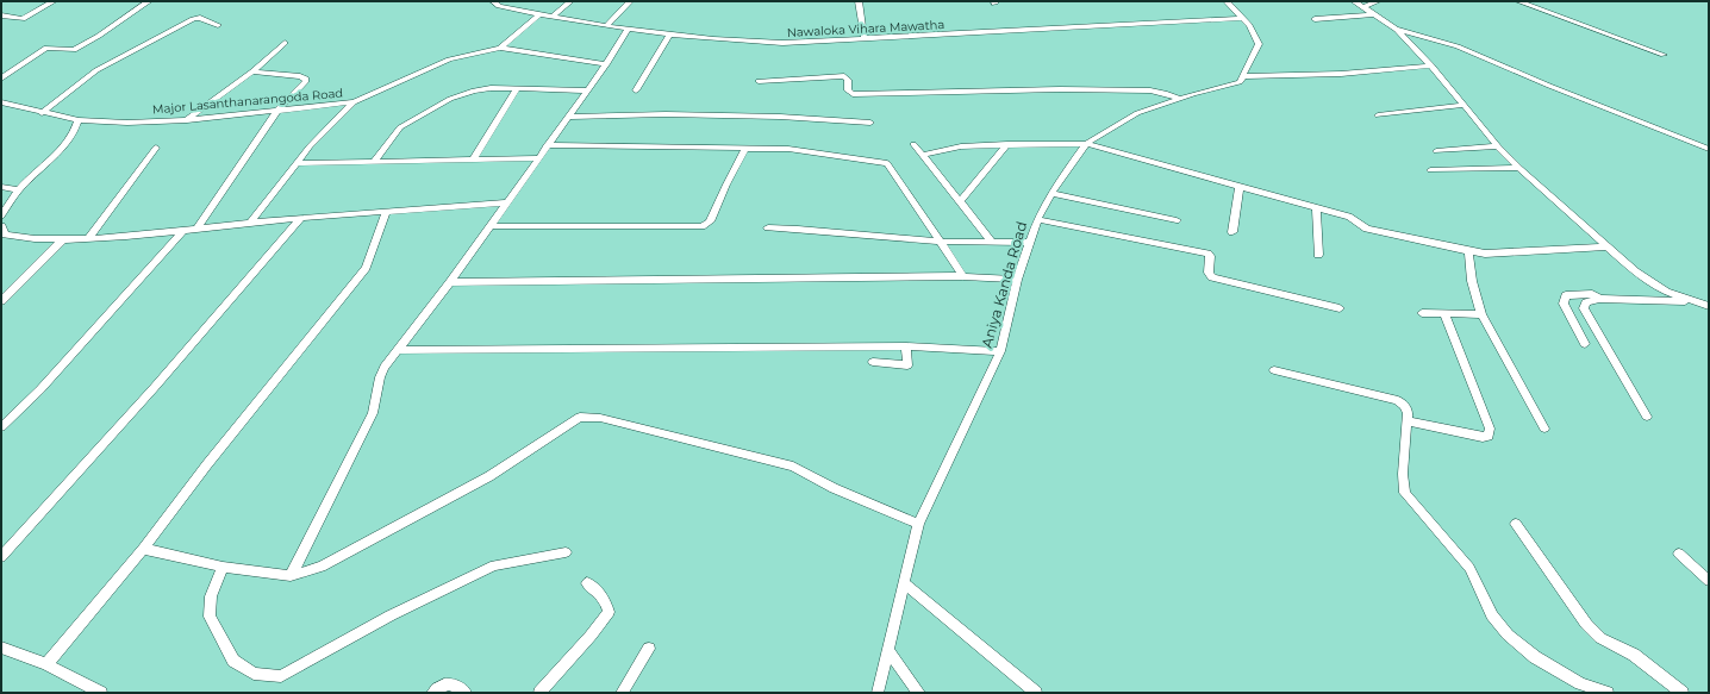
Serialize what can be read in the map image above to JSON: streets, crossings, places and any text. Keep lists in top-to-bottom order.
{
  "streets": {
    "street": ["Nawaloka Vihara Mawatha", "Major Lasanthanarangoda Road", "Aniya Kanda Road"]
  },
  "crossings": [
    ["Nawaloka Vihara Mawatha", "Major Lasanthanarangoda Road"]
  ]
}
